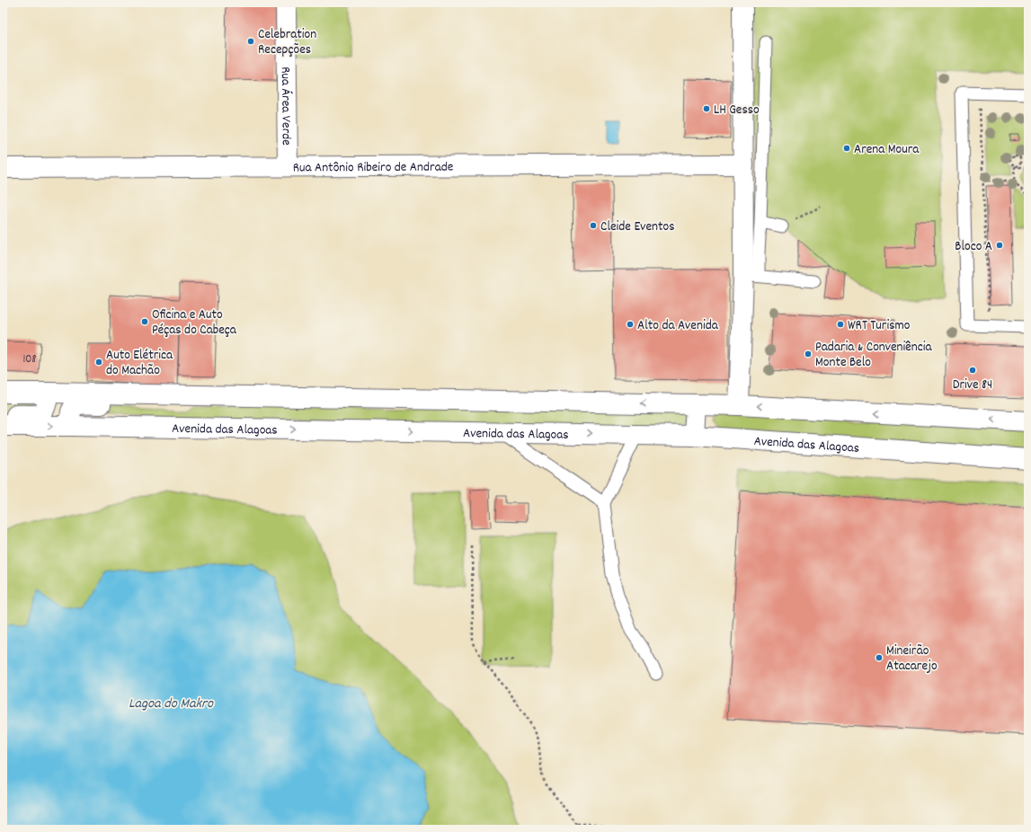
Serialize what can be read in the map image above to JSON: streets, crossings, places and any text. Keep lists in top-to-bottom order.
{
  "streets": {
    "main road": ["Rua Área Verde", "Rua Antônio Ribeiro de Andrade", "Avenida das Alagoas"]
  },
  "crossings": [
    ["Rua Área Verde", "Rua Antônio Ribeiro de Andrade"]
  ],
  "water": ["Lagoa do Makro"],
  "places": [
    "Celebration Recepções",
    "LH Gesso",
    "Arena Moura",
    "Cleide Eventos",
    "Bloco A",
    "Oficina e Auto Péças do Cabeça",
    "Alto da Avenida",
    "WRT Turismo",
    "Padaria & Conveniência Monte Belo",
    "Auto Elétrica do Machão",
    "Drive 84",
    "Mineirão Atacarejo"
  ],
  "house_numbers": ["108"]
}
